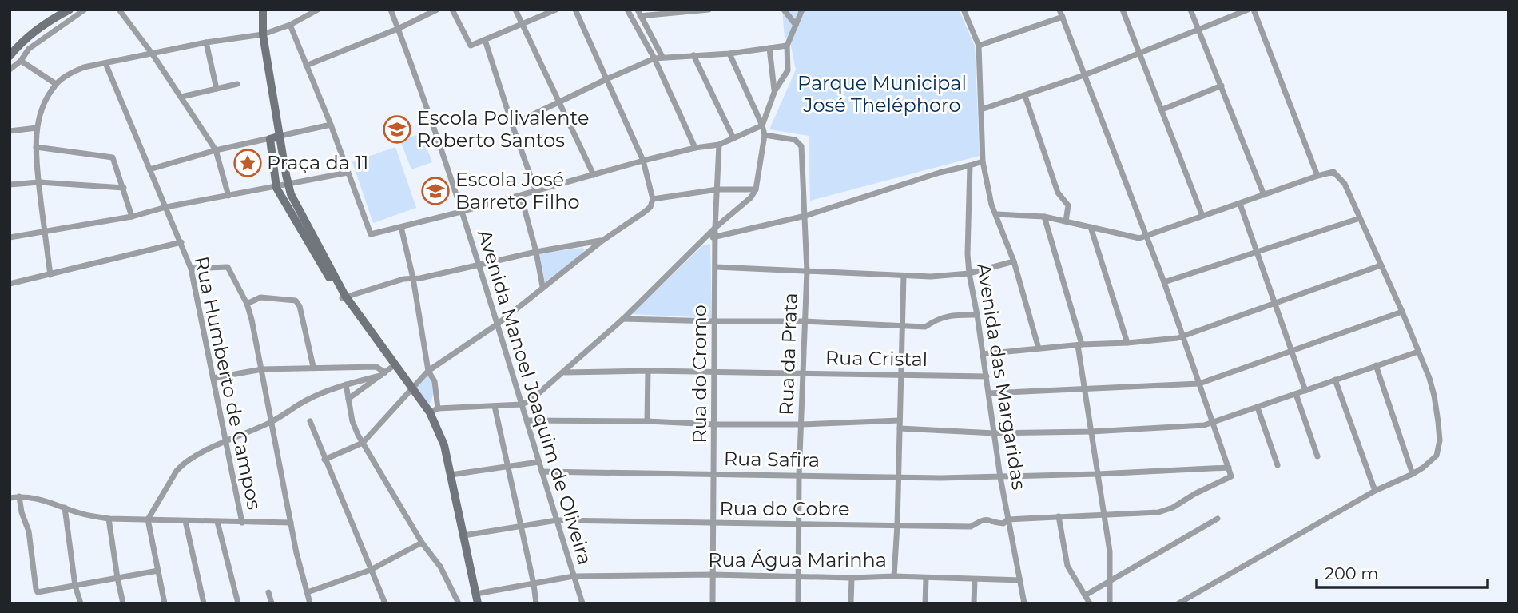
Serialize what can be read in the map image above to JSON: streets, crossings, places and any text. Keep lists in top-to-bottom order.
{
  "streets": {
    "street": [
      "Rua da Prata",
      "Rua Cristal",
      "Rua do Cromo",
      "Avenida das Margaridas",
      "Rua Humberto de Campos",
      "Avenida Manoel Joaquim de Oliveira",
      "Rua Safira",
      "Rua do Cobre",
      "Rua Água Marinha"
    ]
  },
  "crossings": [
    ["Rua da Prata", "Rua Cristal"],
    ["Rua da Prata", "Rua Safira"],
    ["Rua da Prata", "Rua do Cobre"],
    ["Rua da Prata", "Rua Água Marinha"],
    ["Rua Cristal", "Rua do Cromo"],
    ["Rua Cristal", "Avenida das Margaridas"],
    ["Rua do Cromo", "Rua Safira"],
    ["Rua do Cromo", "Rua do Cobre"],
    ["Rua do Cromo", "Rua Água Marinha"],
    ["Avenida das Margaridas", "Rua Safira"],
    ["Avenida das Margaridas", "Rua do Cobre"],
    ["Avenida das Margaridas", "Rua Água Marinha"],
    ["Avenida Manoel Joaquim de Oliveira", "Rua Safira"],
    ["Avenida Manoel Joaquim de Oliveira", "Rua do Cobre"],
    ["Avenida Manoel Joaquim de Oliveira", "Rua Água Marinha"]
  ],
  "parks": ["Parque Municipal José Theléphoro"],
  "places": {
    "school or university": ["Escola Polivalente Roberto Santos", "Escola José Barreto Filho"],
    "place": ["Praça da 11"]
  },
  "scale_bar": "200 m"
}
